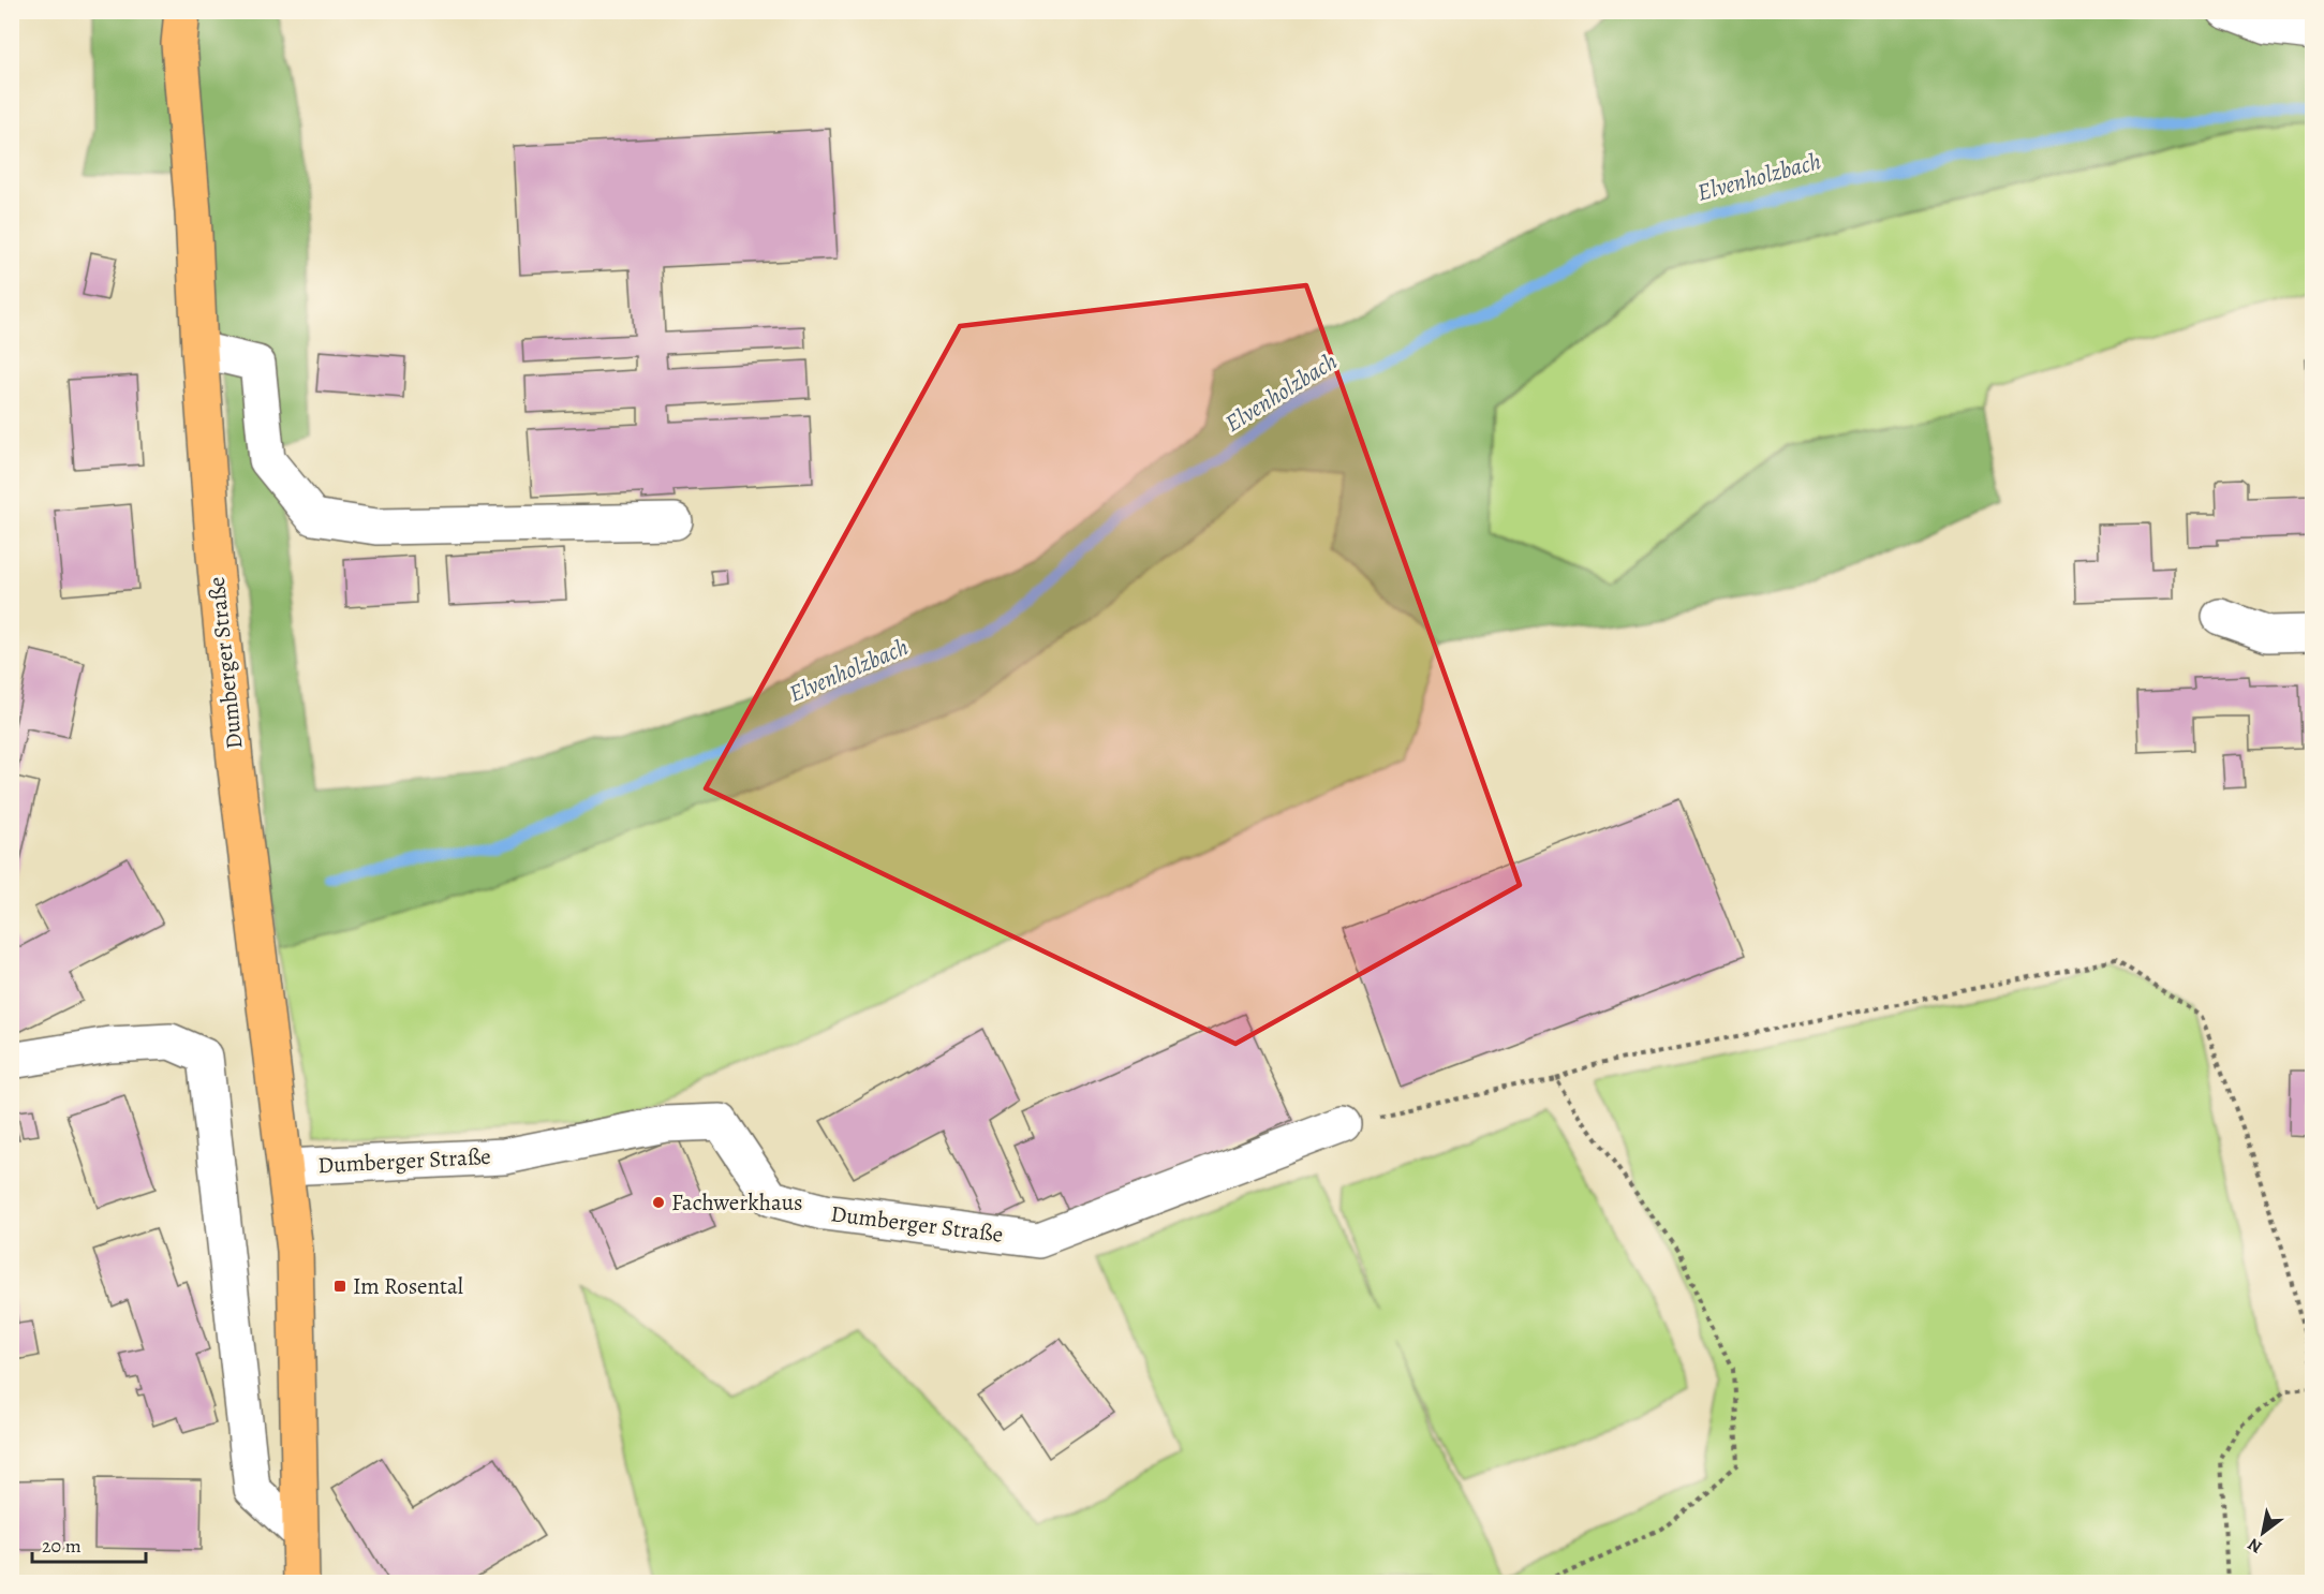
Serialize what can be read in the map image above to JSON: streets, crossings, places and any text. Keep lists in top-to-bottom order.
{
  "streets": {
    "main road": ["Dumberger Straße"]
  },
  "water": ["Elvenholzbach"],
  "places": {
    "other": ["Fachwerkhaus"],
    "transit": ["Im Rosental"]
  },
  "scale_bar": "20 m",
  "north": "bottom left"
}
